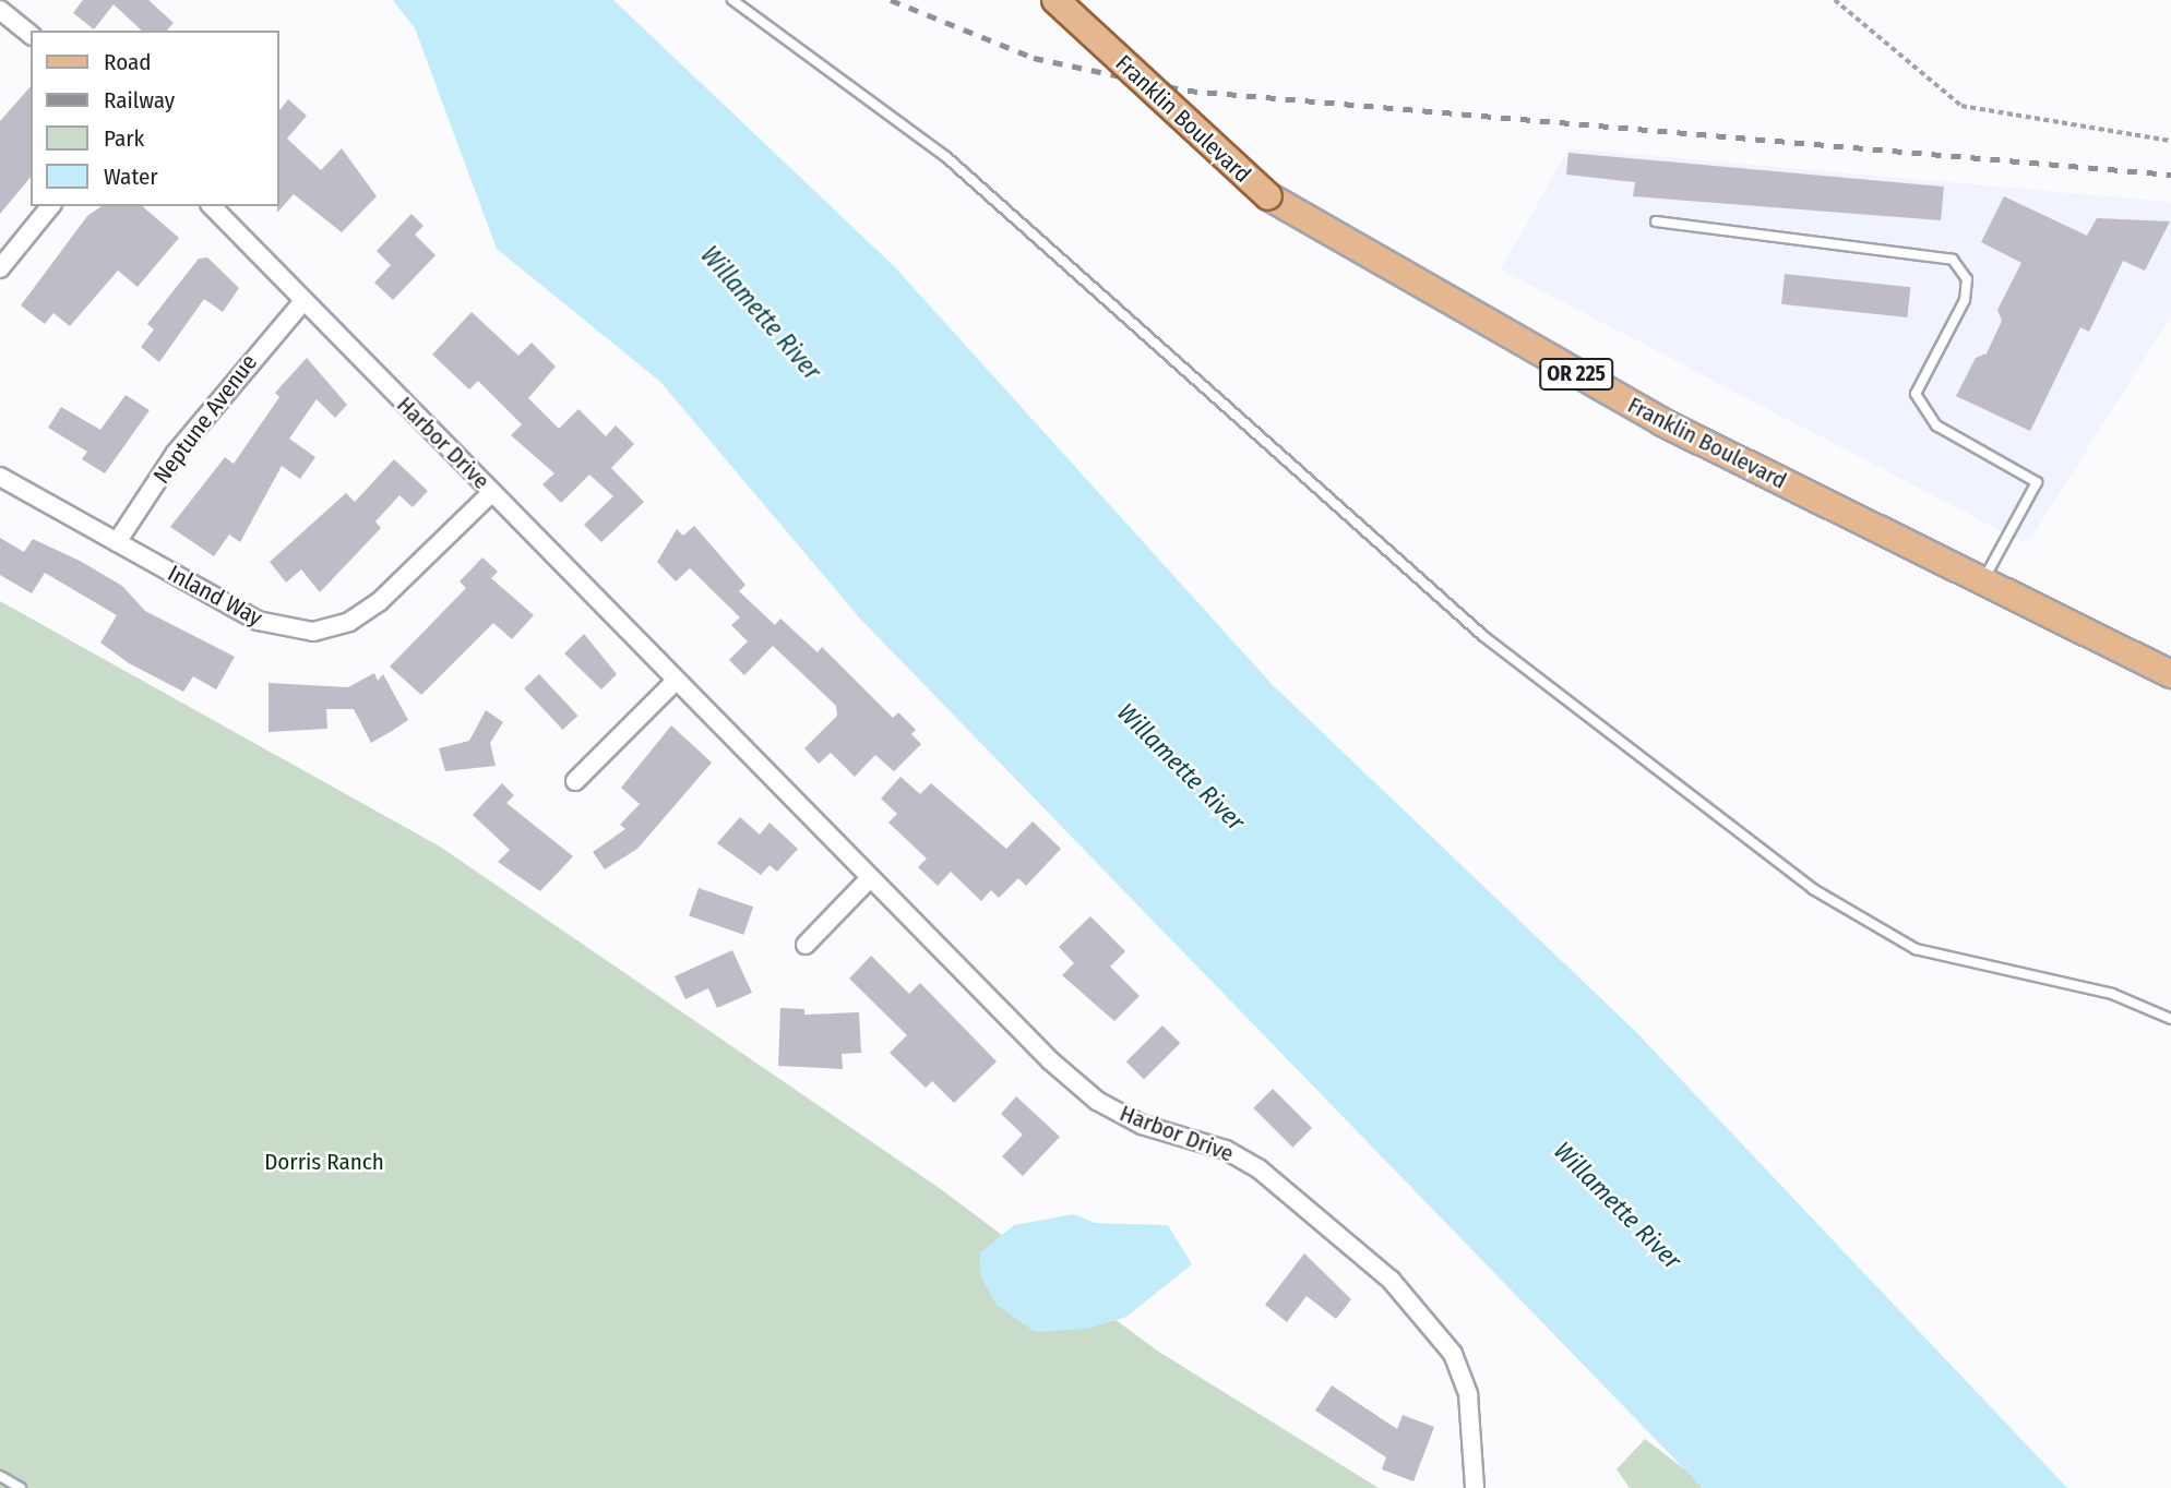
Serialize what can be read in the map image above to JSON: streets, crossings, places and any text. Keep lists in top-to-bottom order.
{
  "streets": {
    "main road": ["Franklin Boulevard", "OR 225"],
    "street": ["Neptune Avenue", "Harbor Drive", "Inland Way"]
  },
  "crossings": [
    ["Neptune Avenue", "Harbor Drive"],
    ["Neptune Avenue", "Inland Way"],
    ["Harbor Drive", "Inland Way"]
  ],
  "water": ["Willamette River"],
  "parks": ["Dorris Ranch"],
  "legend": [
    "Road",
    "Railway",
    "Park",
    "Water"
  ]
}
